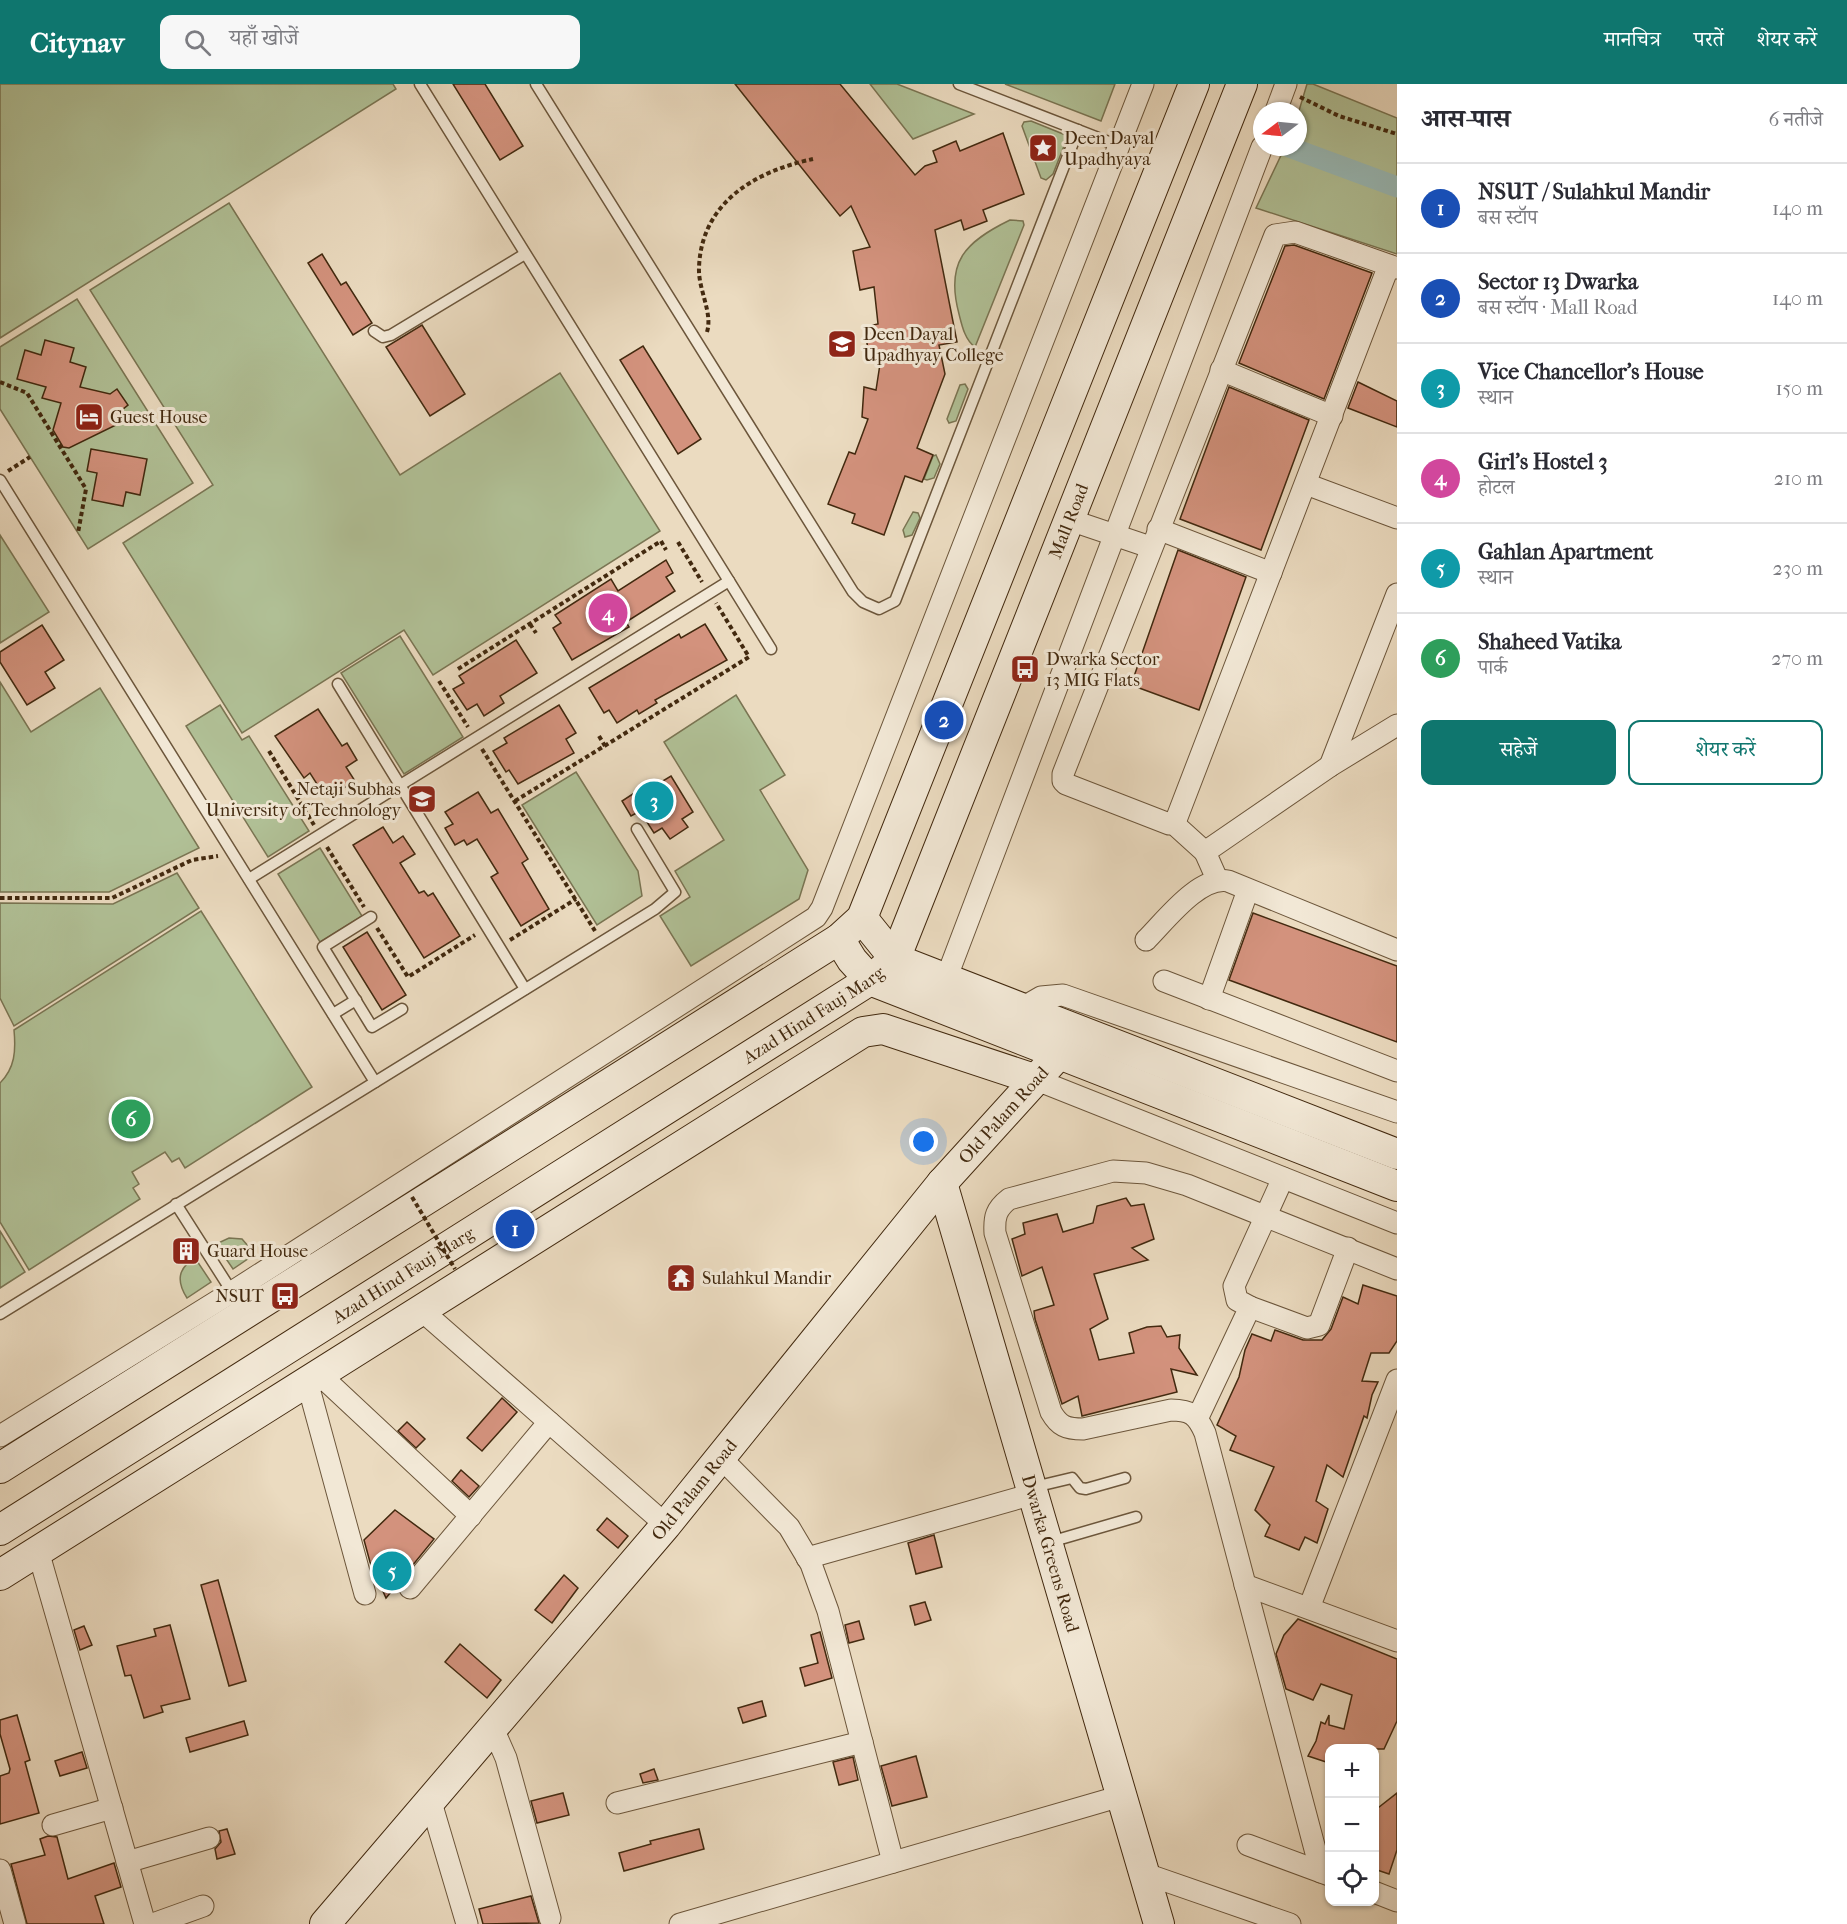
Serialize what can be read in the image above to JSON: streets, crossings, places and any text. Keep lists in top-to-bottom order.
{
  "streets": {
    "street": [
      "Mall Road",
      "Azad Hind Fauj Marg",
      "Old Palam Road",
      "Dwarka Greens Road"
    ]
  },
  "crossings": [
    ["Mall Road", "Azad Hind Fauj Marg"],
    ["Old Palam Road", "Dwarka Greens Road"]
  ],
  "places": {
    "place": ["Deen Dayal Upadhyaya"],
    "school or university": ["Deen Dayal Upadhyay College", "Netaji Subhas University of Technology"],
    "hotel": ["Guest House"],
    "bus stop": ["Dwarka Sector 13 MIG Flats", "NSUT"],
    "building": ["Guard House"],
    "temple": ["Sulahkul Mandir"]
  },
  "north": "left",
  "page": {
    "header": "Citynav",
    "search": "यहाँ खोजें",
    "nav": ["मानचित्र", "परतें", "शेयर करें"],
    "heading": ["आस-पास", "6 नतीजे"],
    "list": [
      {
        "mark": "1",
        "name": "NSUT / Sulahkul Mandir",
        "note": "बस स्टॉप",
        "value": "140 m"
      },
      {
        "mark": "2",
        "name": "Sector 13 Dwarka",
        "note": "बस स्टॉप · Mall Road",
        "value": "140 m"
      },
      {
        "mark": "3",
        "name": "Vice Chancellor's House",
        "note": "स्थान",
        "value": "150 m"
      },
      {
        "mark": "4",
        "name": "Girl's Hostel 3",
        "note": "होटल",
        "value": "210 m"
      },
      {
        "mark": "5",
        "name": "Gahlan Apartment",
        "note": "स्थान",
        "value": "230 m"
      },
      {
        "mark": "6",
        "name": "Shaheed Vatika",
        "note": "पार्क",
        "value": "270 m"
      }
    ],
    "pins": [
      "4",
      "2",
      "3",
      "6",
      "1",
      "5"
    ],
    "buttons": ["सहेजें", "शेयर करें"],
    "map_buttons": ["+", "−"]
  }
}
